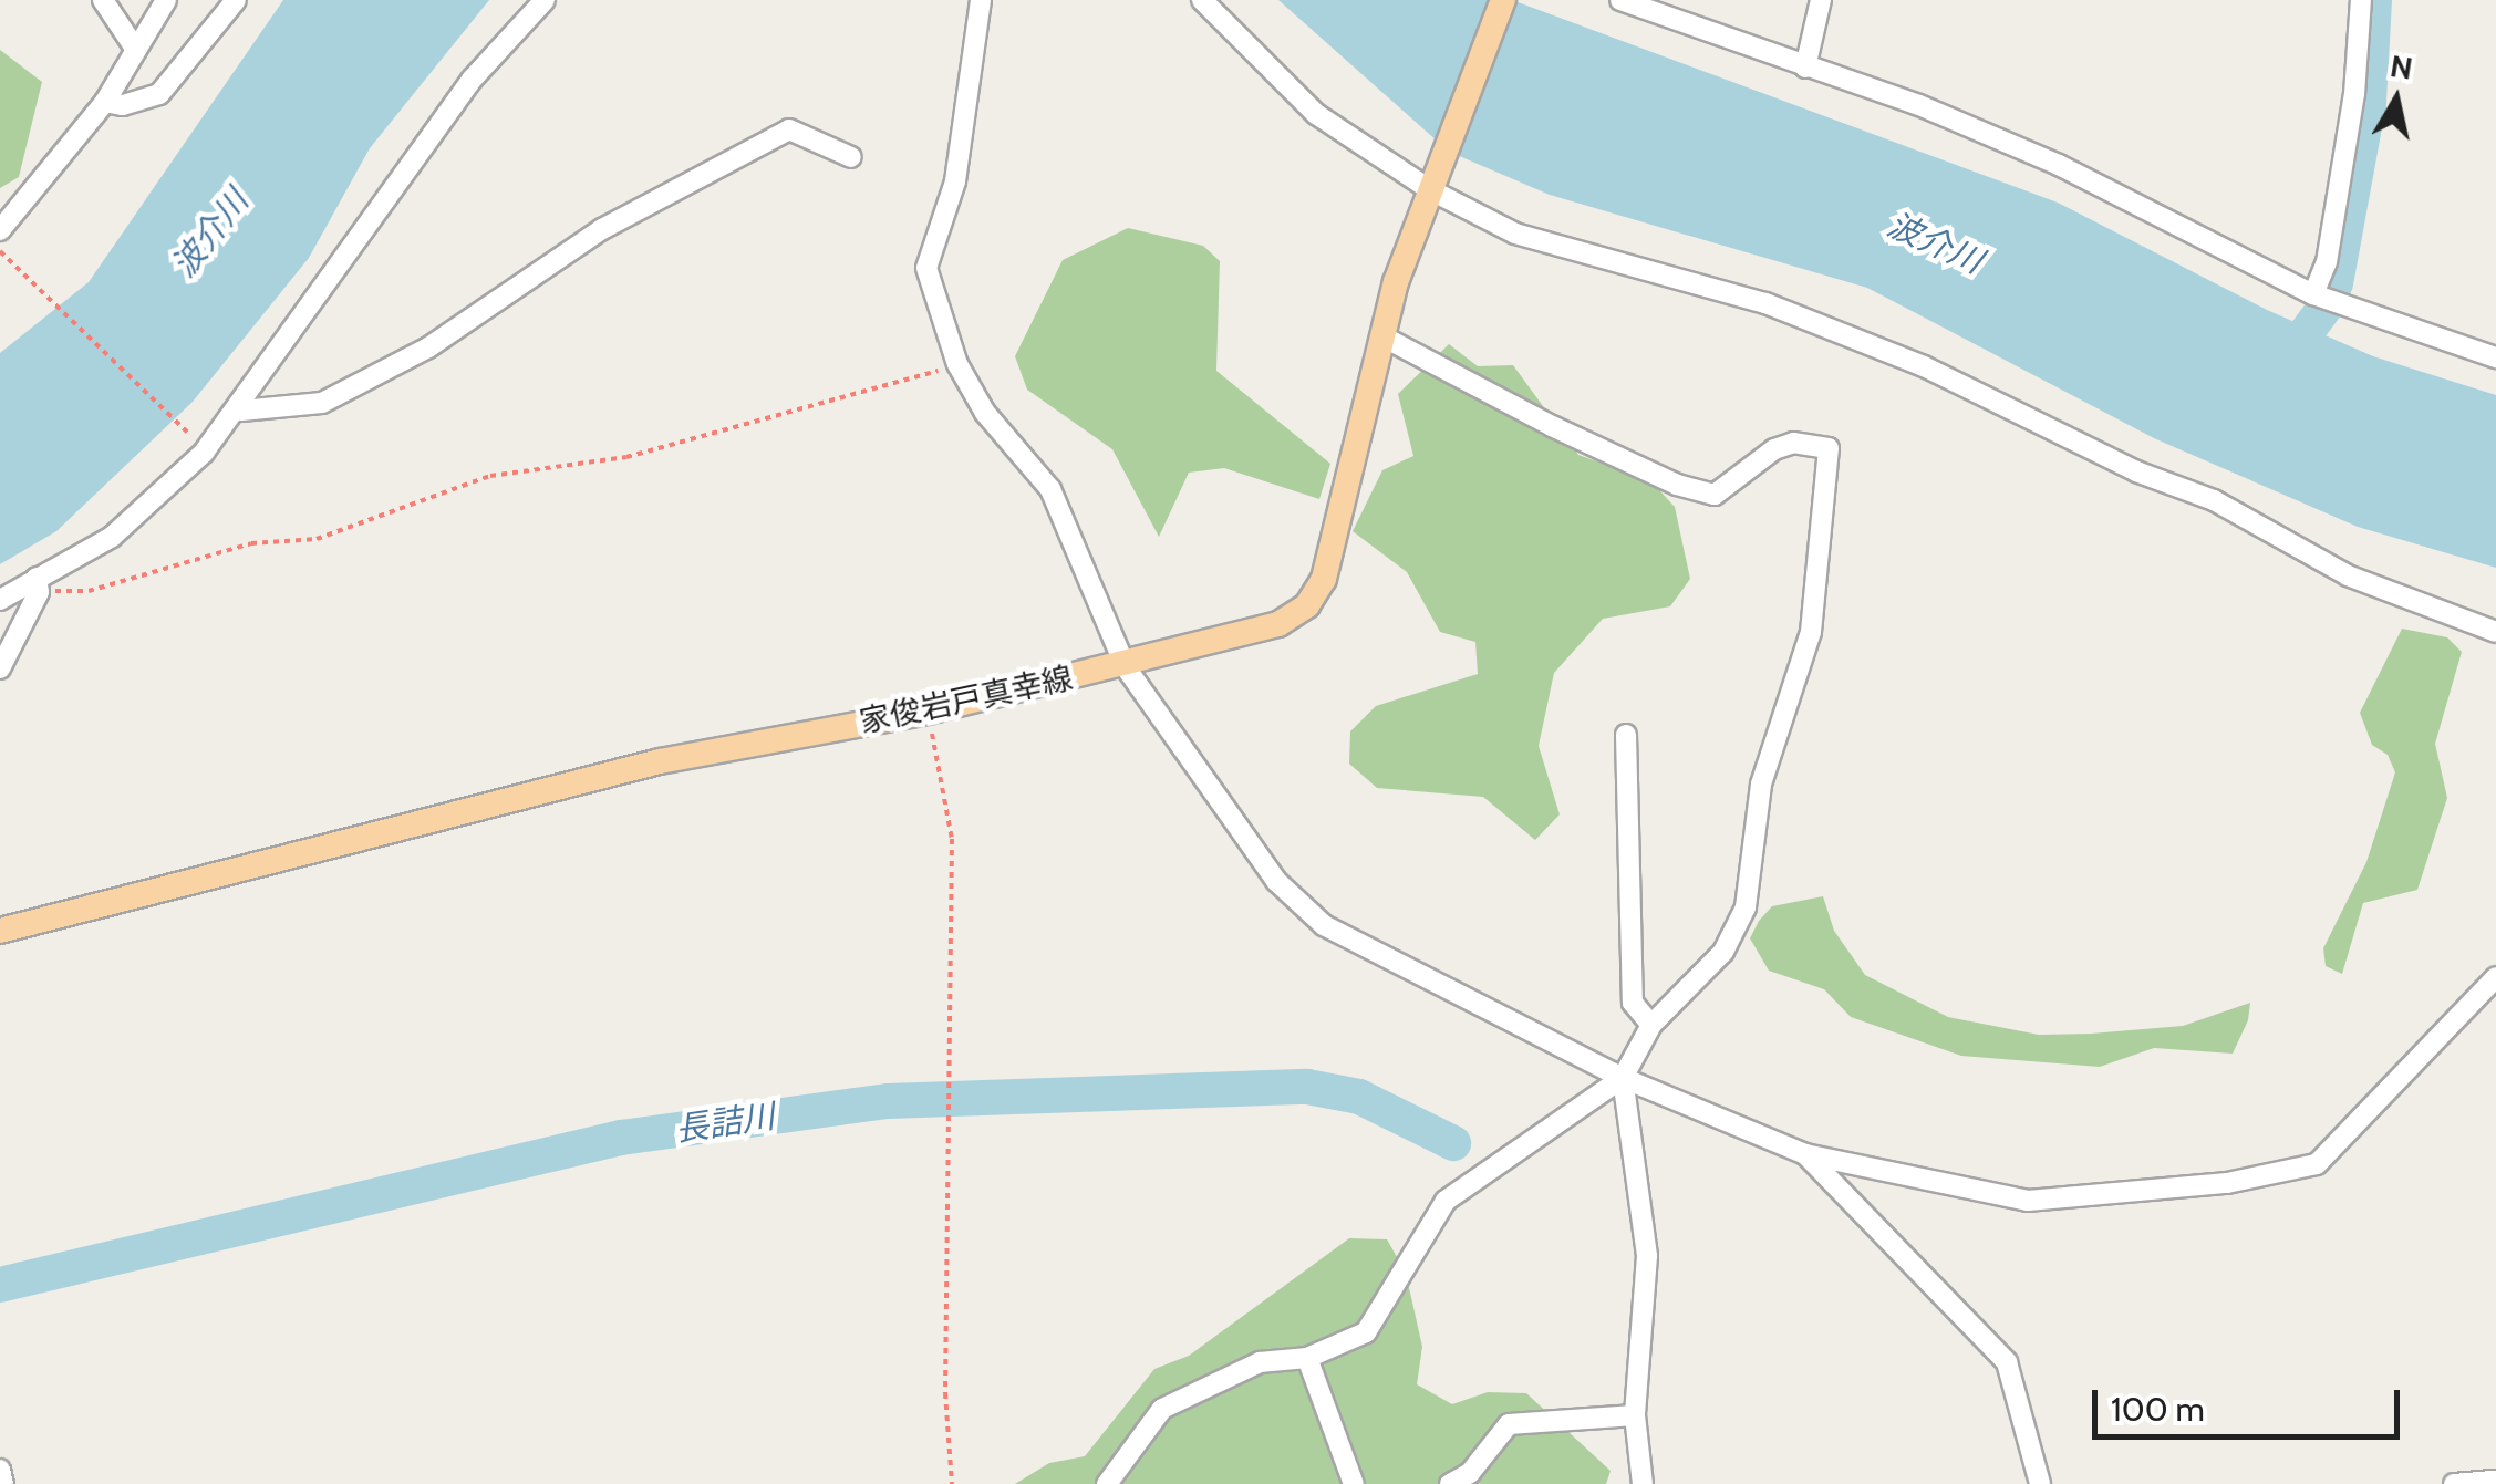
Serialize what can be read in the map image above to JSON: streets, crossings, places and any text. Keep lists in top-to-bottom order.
{
  "streets": {
    "main road": ["家俊岩戸真幸線"]
  },
  "water": ["波介川", "長詰川"],
  "scale_bar": "100 m",
  "north": "top"
}
